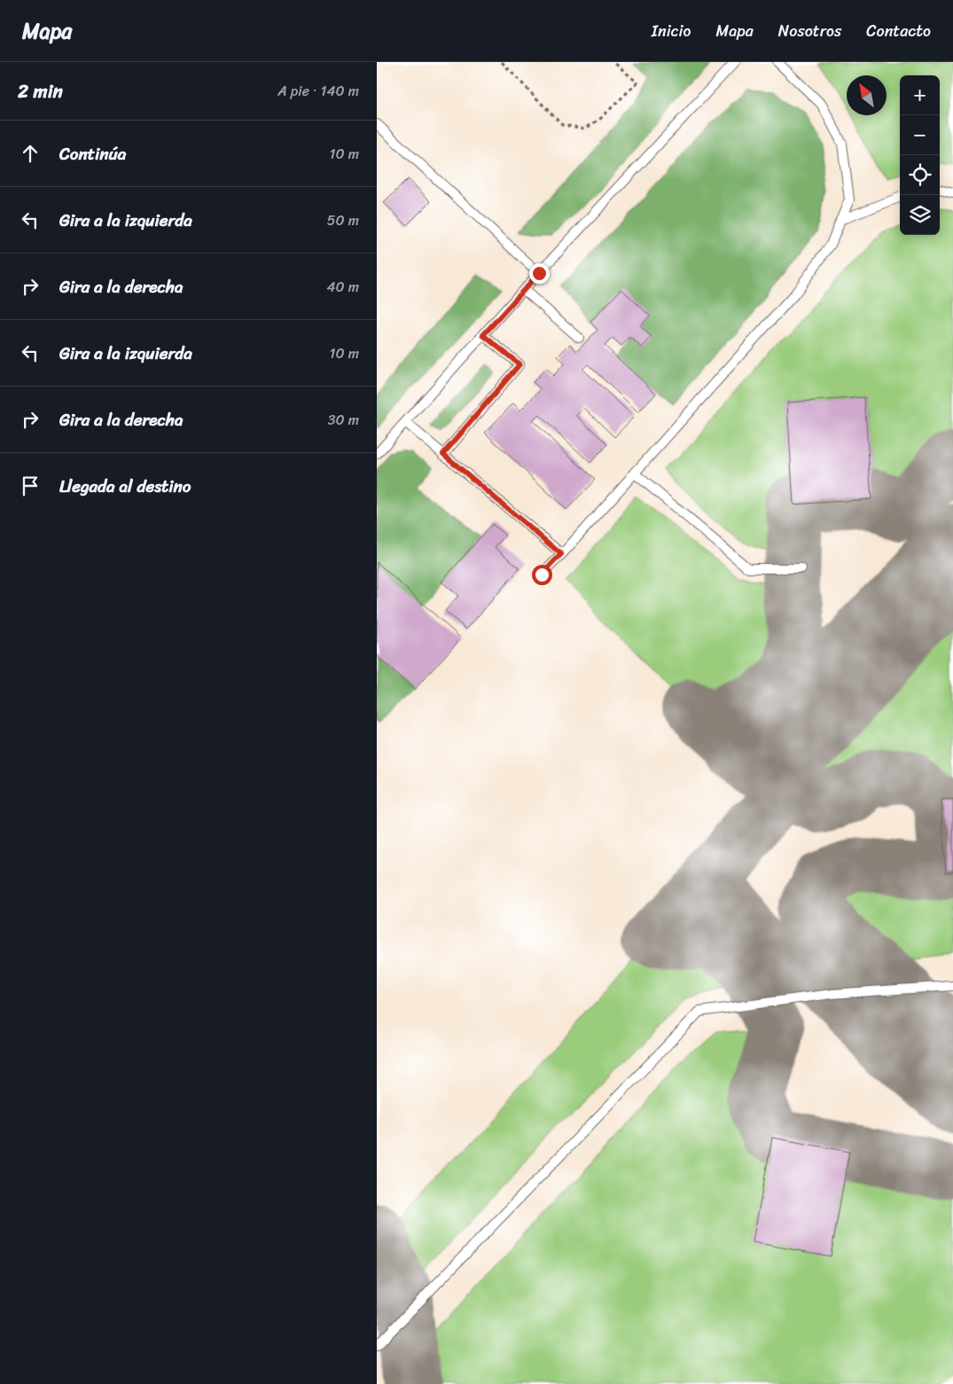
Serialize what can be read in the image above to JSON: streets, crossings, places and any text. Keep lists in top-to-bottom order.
{
  "north": "top left",
  "page": {
    "header": "Mapa",
    "nav": [
      "Inicio",
      "Mapa",
      "Nosotros",
      "Contacto"
    ],
    "heading": ["2 min", "A pie · 140 m"],
    "map_buttons": ["+", "−"],
    "list": [
      ["Continúa", "10 m"],
      ["Gira a la izquierda", "50 m"],
      ["Gira a la derecha", "40 m"],
      ["Gira a la izquierda", "10 m"],
      ["Gira a la derecha", "30 m"],
      "Llegada al destino"
    ]
  }
}
